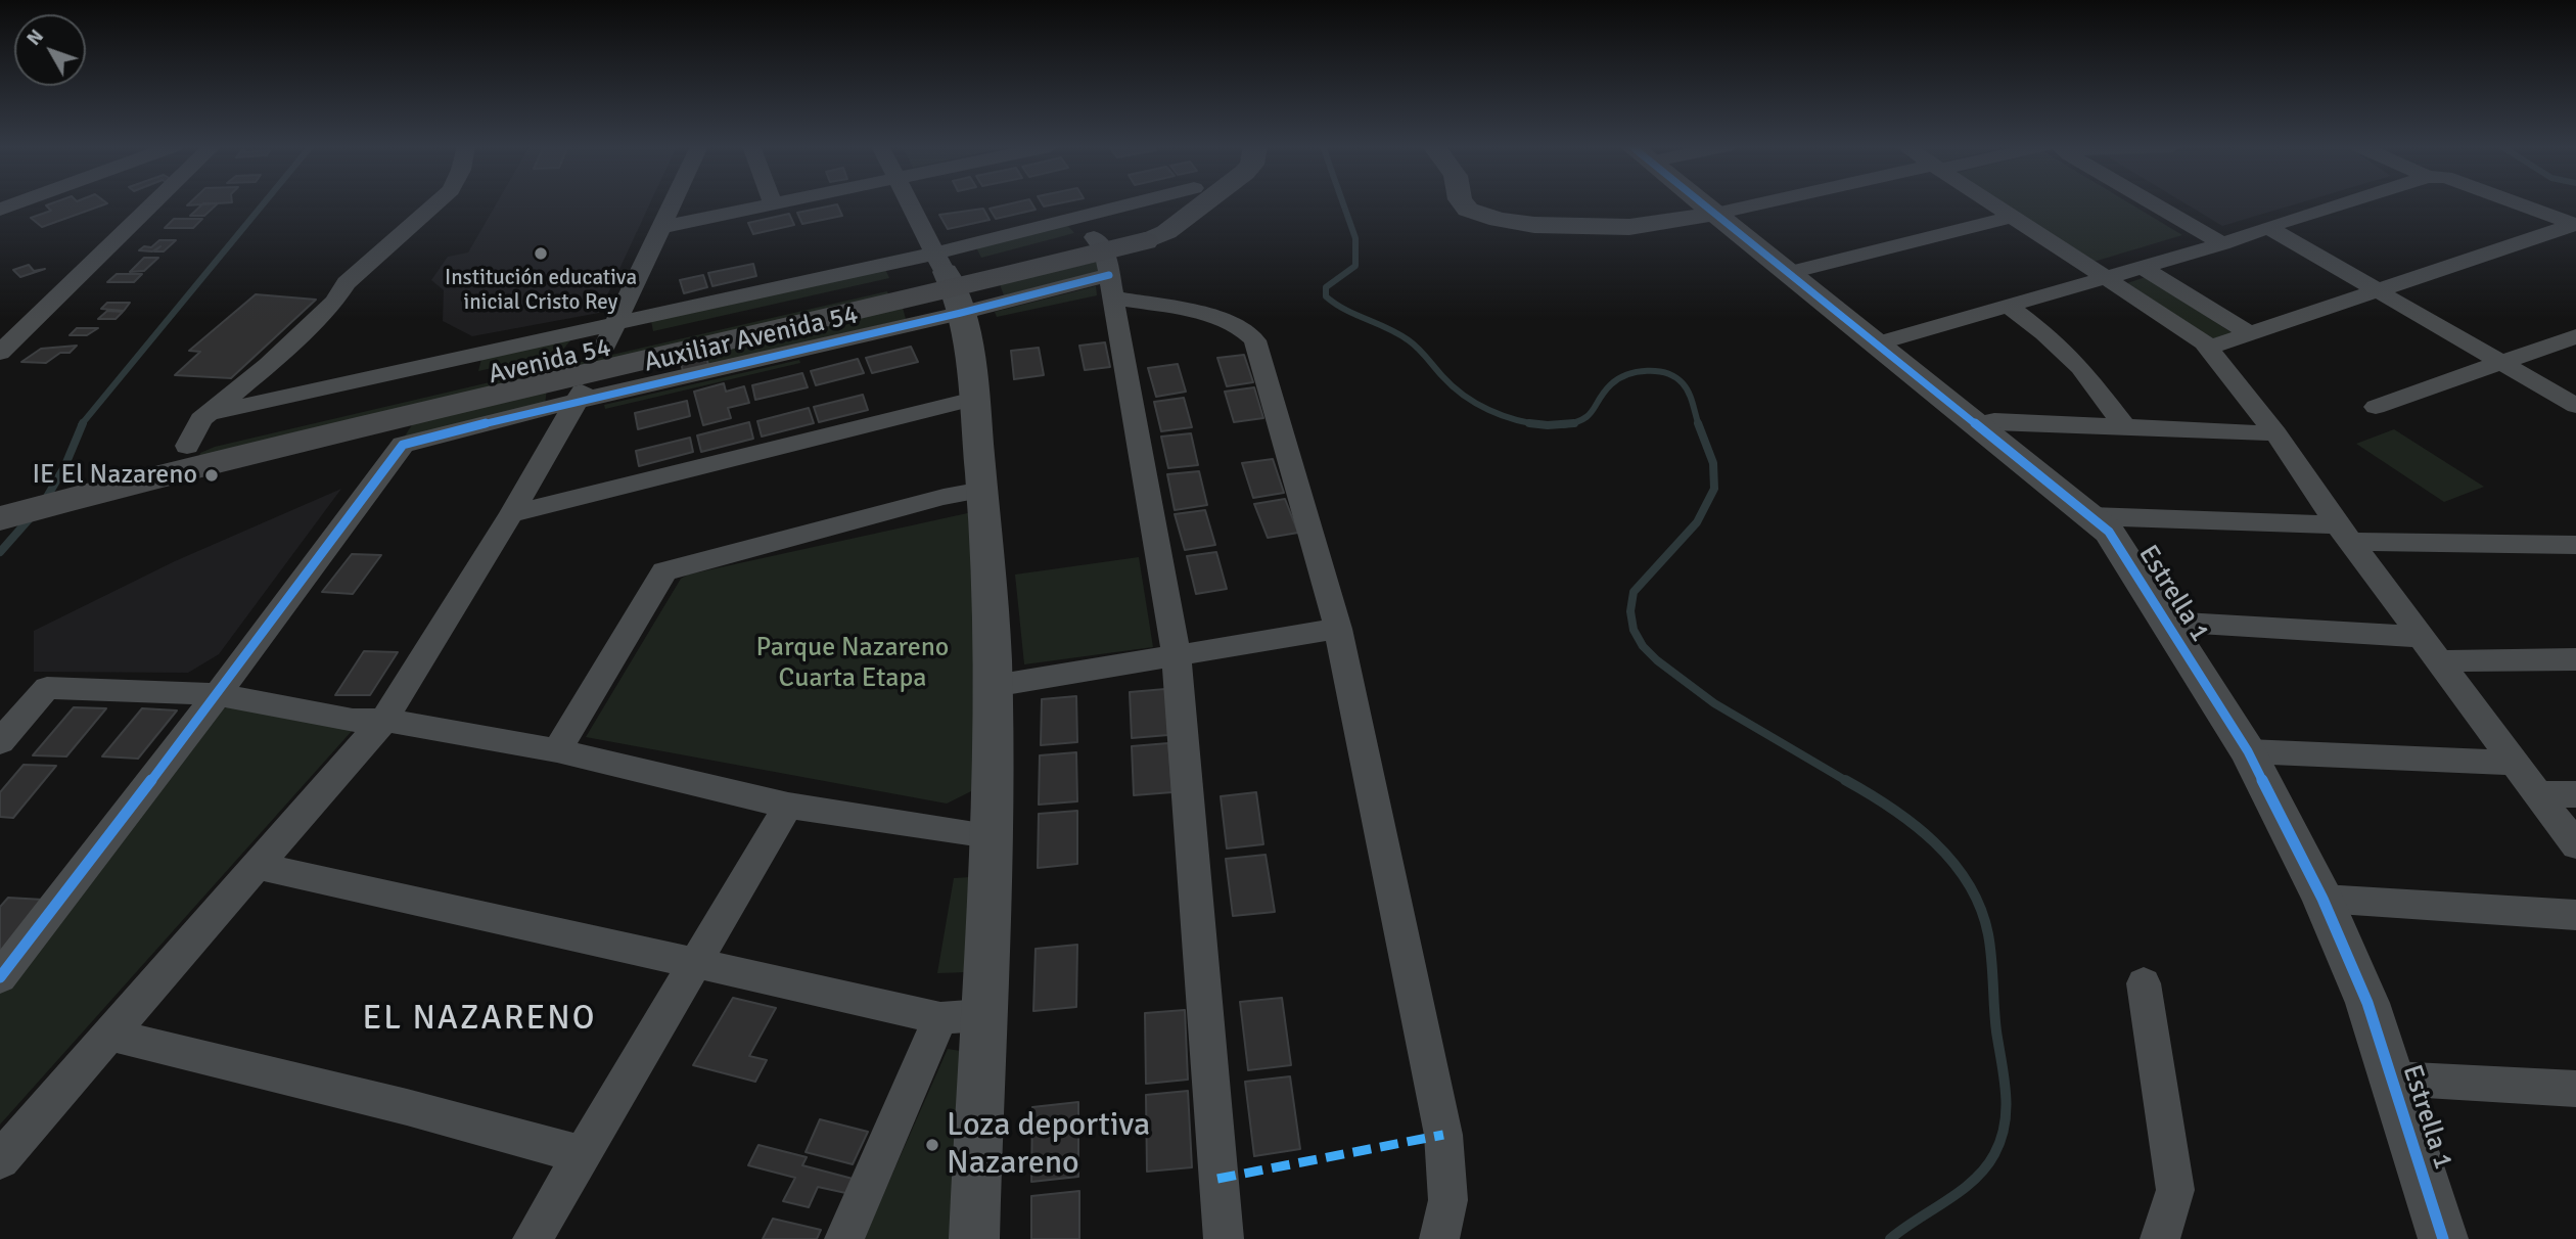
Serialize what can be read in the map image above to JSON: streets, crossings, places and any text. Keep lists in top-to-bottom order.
{
  "streets": {
    "main road": ["Avenida 54"],
    "street": ["Auxiliar Avenida 54", "Estrella 1"]
  },
  "crossings": [
    ["Auxiliar Avenida 54", "Avenida 54"]
  ],
  "districts": ["EL NAZARENO"],
  "parks": ["Parque Nazareno Cuarta Etapa"],
  "places": ["Institución educativa inicial Cristo Rey", "IE El Nazareno", "Loza deportiva Nazareno"],
  "north": "top left"
}
